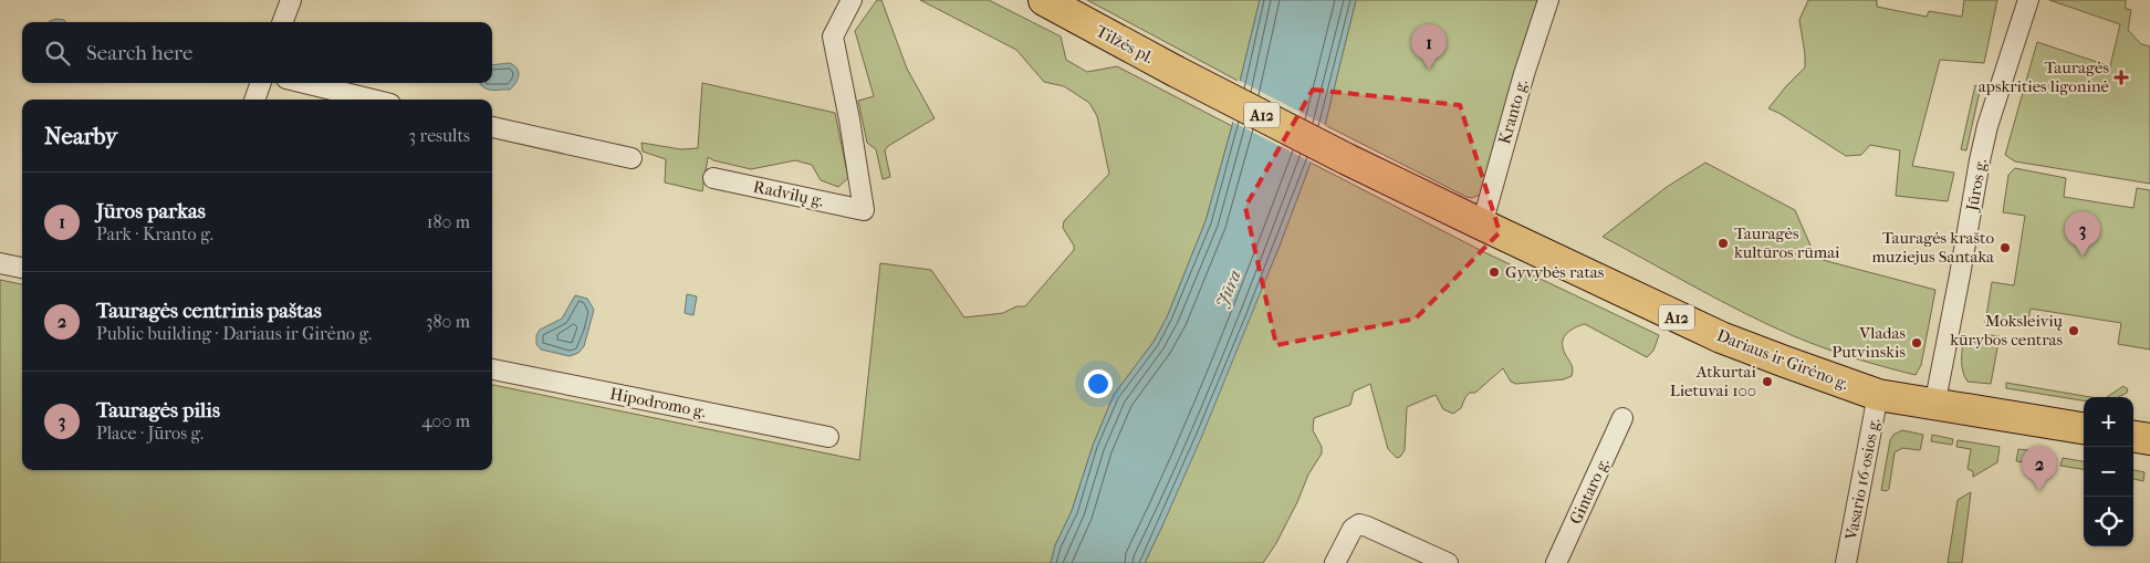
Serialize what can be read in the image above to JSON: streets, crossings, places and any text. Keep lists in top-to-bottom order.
{
  "streets": {
    "highway": ["Tilžės pl.", "A12", "Dariaus ir Girėno g."],
    "street": [
      "Kranto g.",
      "Jūros g.",
      "Radvilų g.",
      "Hipodromo g.",
      "Vasario 16-osios g.",
      "Gintaro g."
    ]
  },
  "crossings": [
    ["Tilžės pl.", "Dariaus ir Girėno g."],
    ["Kranto g.", "Dariaus ir Girėno g."],
    ["Jūros g.", "Dariaus ir Girėno g."],
    ["Dariaus ir Girėno g.", "Vasario 16-osios g."]
  ],
  "water": ["Jūra"],
  "places": {
    "health": ["Tauragės apskrities ligoninė"],
    "other": [
      "Tauragės kultūros rūmai",
      "Tauragės krašto muziejus Santaka",
      "Gyvybės ratas",
      "Moksleivių kūrybos centras",
      "Vladas Putvinskis",
      "Atkurtai Lietuvai 100"
    ]
  },
  "page": {
    "search": "Search here",
    "pins": ["1", "3", "2"],
    "heading": ["Nearby", "3 results"],
    "list": [
      {
        "mark": "1",
        "name": "Jūros parkas",
        "note": "Park · Kranto g.",
        "value": "180 m"
      },
      {
        "mark": "2",
        "name": "Tauragės centrinis paštas",
        "note": "Public building · Dariaus ir Girėno g.",
        "value": "380 m"
      },
      {
        "mark": "3",
        "name": "Tauragės pilis",
        "note": "Place · Jūros g.",
        "value": "400 m"
      }
    ],
    "map_buttons": ["+", "−"]
  }
}
